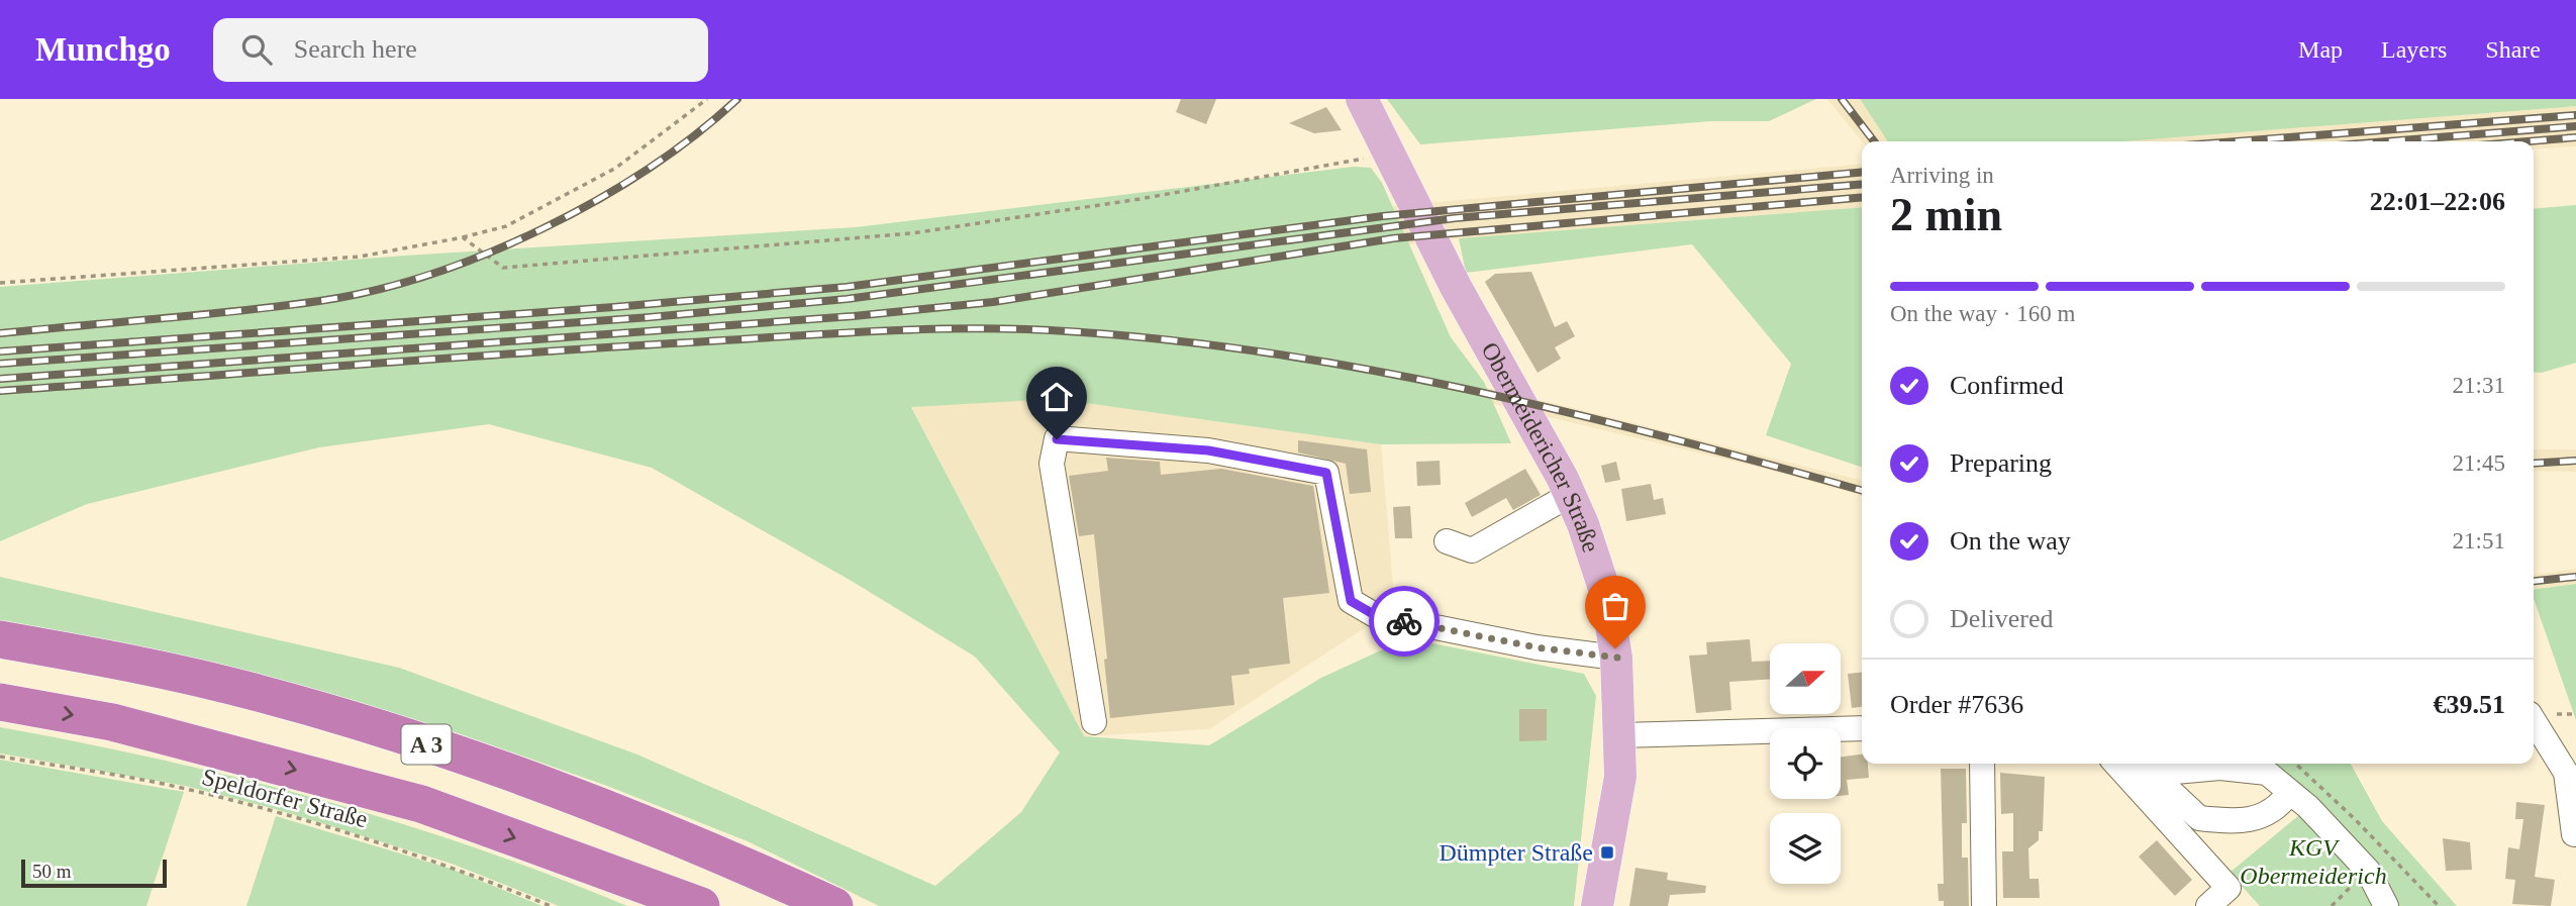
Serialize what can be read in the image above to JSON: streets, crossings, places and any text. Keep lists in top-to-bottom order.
{
  "streets": {
    "highway": ["A 3"],
    "main road": ["Obermeidericher Straße"],
    "path": ["Speldorfer Straße"]
  },
  "parks": ["KGV Obermeiderich"],
  "places": {
    "transit": ["Dümpter Straße"]
  },
  "scale_bar": "50 m",
  "north": "right",
  "page": {
    "header": "Munchgo",
    "search": "Search here",
    "nav": ["Map", "Layers", "Share"],
    "heading": ["2 min", "Arriving in", "22:01–22:06"],
    "panel": ["Order #7636", "€39.51"],
    "bar": "On the way · 160 m",
    "list": [
      ["Confirmed", "21:31"],
      ["Preparing", "21:45"],
      ["On the way", "21:51"],
      "Delivered"
    ],
    "scale": "50 m"
  }
}
